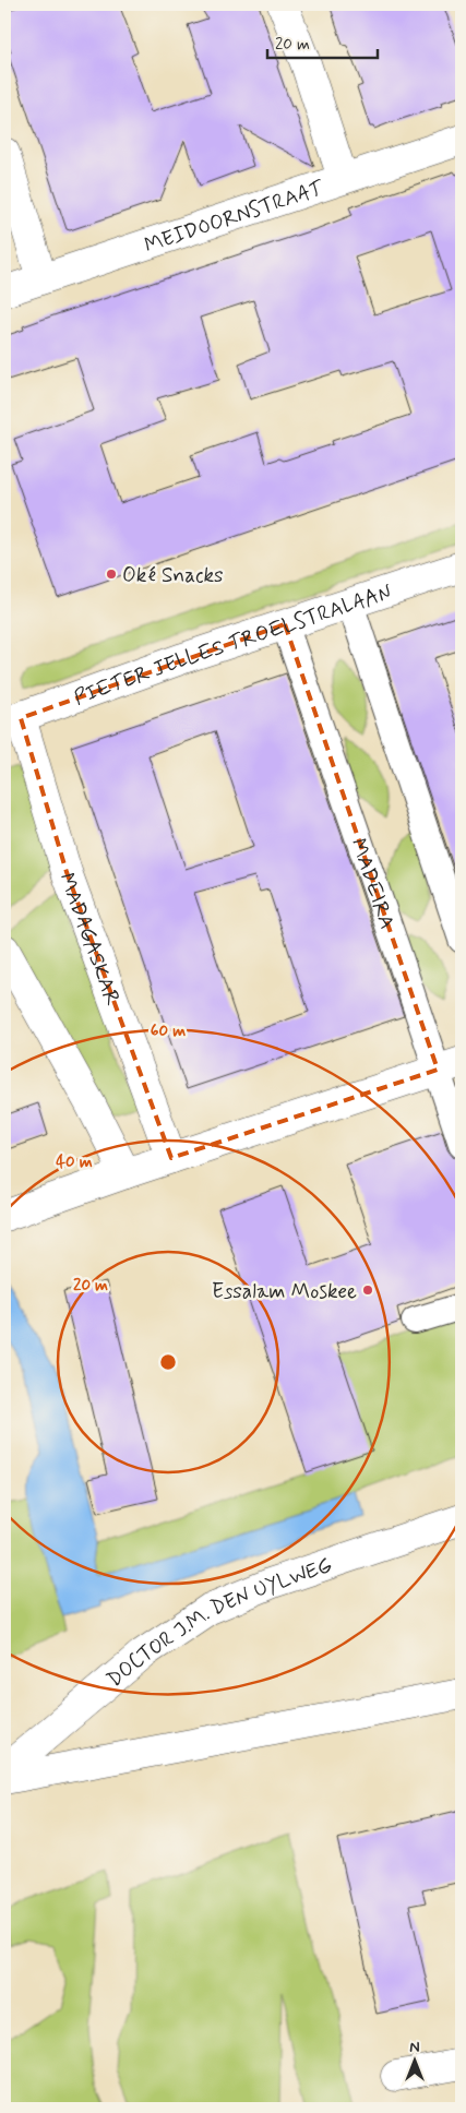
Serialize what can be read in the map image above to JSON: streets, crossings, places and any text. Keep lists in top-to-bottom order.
{
  "streets": {
    "street": [
      "MEIDOORNSTRAAT",
      "PIETER JELLES TROELSTRALAAN",
      "MADEIRA",
      "MADAGASKAR",
      "DOCTOR J.M. DEN UYLWEG"
    ]
  },
  "crossings": [
    ["PIETER JELLES TROELSTRALAAN", "MADEIRA"],
    ["PIETER JELLES TROELSTRALAAN", "MADAGASKAR"]
  ],
  "places": ["Oké Snacks", "Essalam Moskee"],
  "scale_bar": "20 m",
  "north": "top",
  "rings": ["60 m", "40 m", "20 m"]
}
